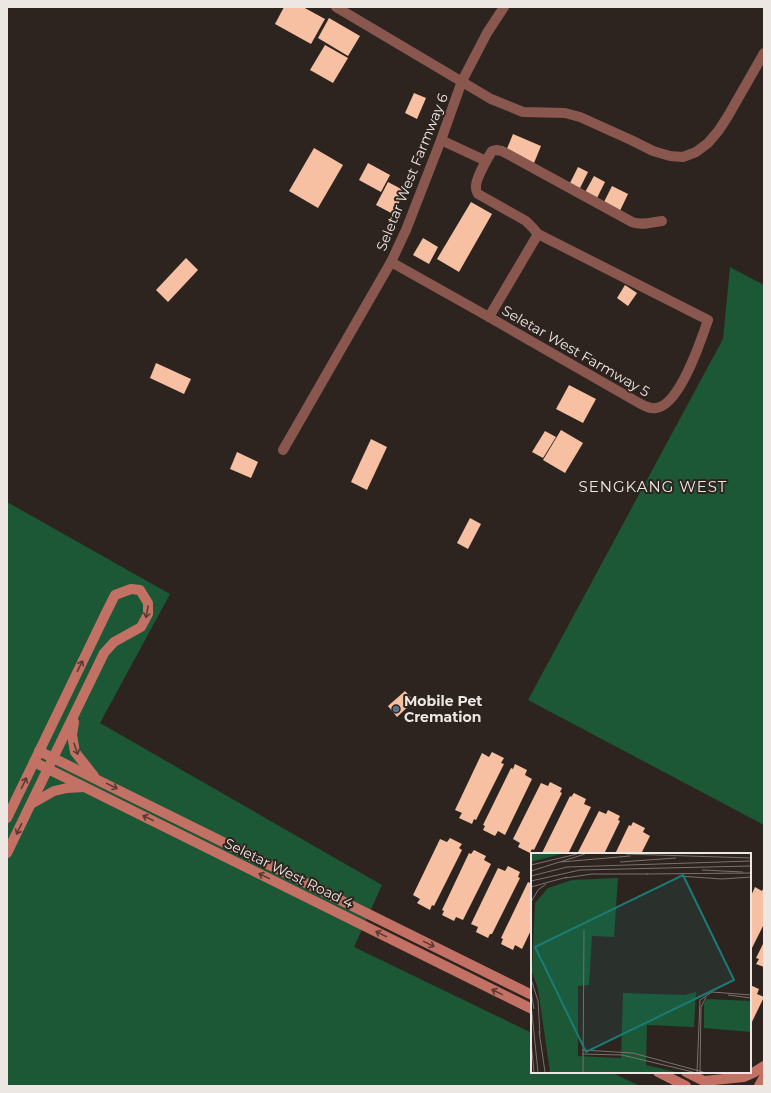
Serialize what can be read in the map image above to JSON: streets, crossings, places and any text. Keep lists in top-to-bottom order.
{
  "streets": {
    "main road": ["Seletar West Road 4"],
    "street": ["Seletar West Farmway 6", "Seletar West Farmway 5"]
  },
  "crossings": [
    ["Seletar West Farmway 6", "Seletar West Farmway 5"]
  ],
  "districts": ["SENGKANG WEST"],
  "places": ["Mobile Pet Cremation"]
}
